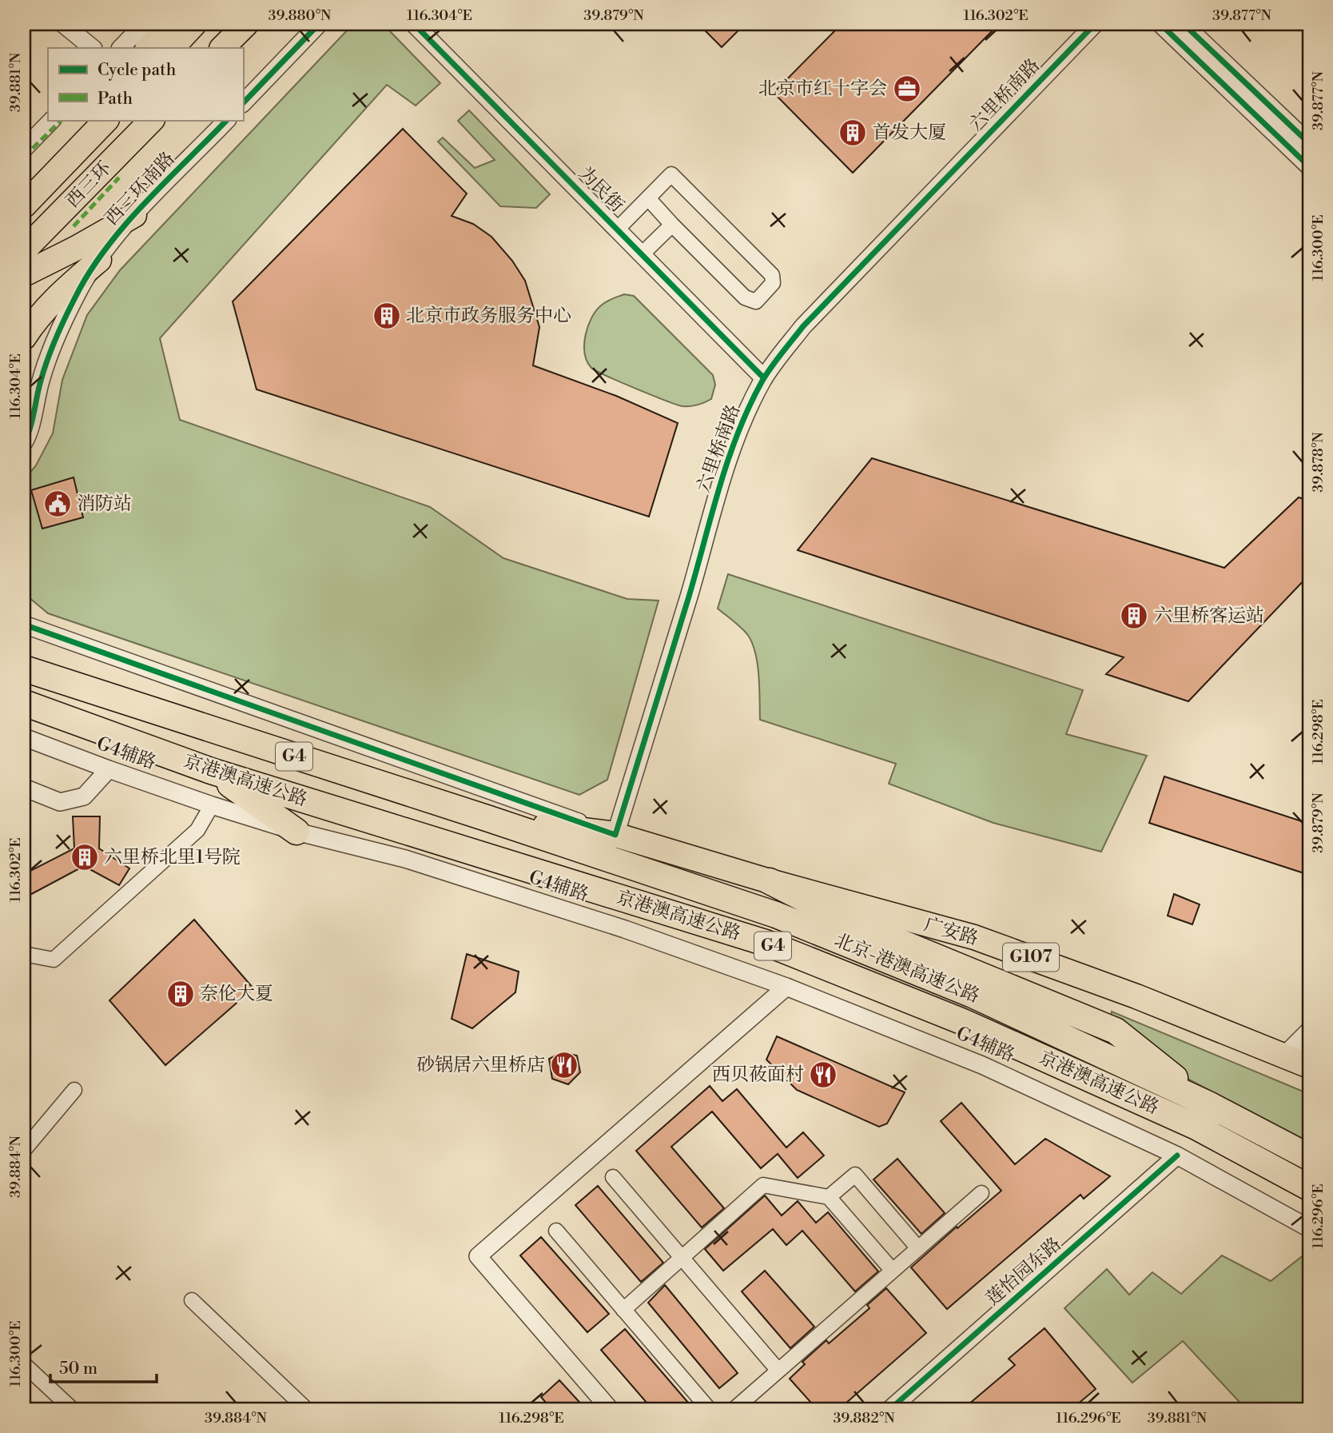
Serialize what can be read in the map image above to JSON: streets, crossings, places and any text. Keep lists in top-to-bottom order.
{
  "streets": {
    "highway": [
      "西三环",
      "G4",
      "京港澳高速公路",
      "广安路",
      "G107",
      "北京-港澳高速公路"
    ],
    "street": [
      "六里桥南路",
      "西三环南路",
      "为民街",
      "G4辅路",
      "莲怡园东路"
    ]
  },
  "crossings": [
    ["六里桥南路", "为民街"],
    ["六里桥南路", "广安路"],
    ["六里桥南路", "G107"],
    ["G4辅路", "莲怡园东路"],
    ["京港澳高速公路", "G107"],
    ["京港澳高速公路", "北京-港澳高速公路"],
    ["广安路", "G107"],
    ["G107", "北京-港澳高速公路"]
  ],
  "places": {
    "office": ["北京市红十字会"],
    "building": [
      "首发大厦",
      "北京市政务服务中心",
      "六里桥客运站",
      "六里桥北里1号院",
      "奈伦大夏"
    ],
    "public building": ["消防站"],
    "restaurant": ["砂锅居六里桥店", "西贝莜面村"]
  },
  "legend": ["Cycle path", "Path"],
  "scale_bar": "50 m",
  "coordinates": [
    "39.880°N",
    "116.304°E",
    "39.879°N",
    "116.302°E",
    "39.877°N",
    "39.881°N",
    "116.300°E",
    "39.878°N",
    "116.298°E",
    "39.884°N",
    "116.296°E",
    "39.882°N"
  ]
}
